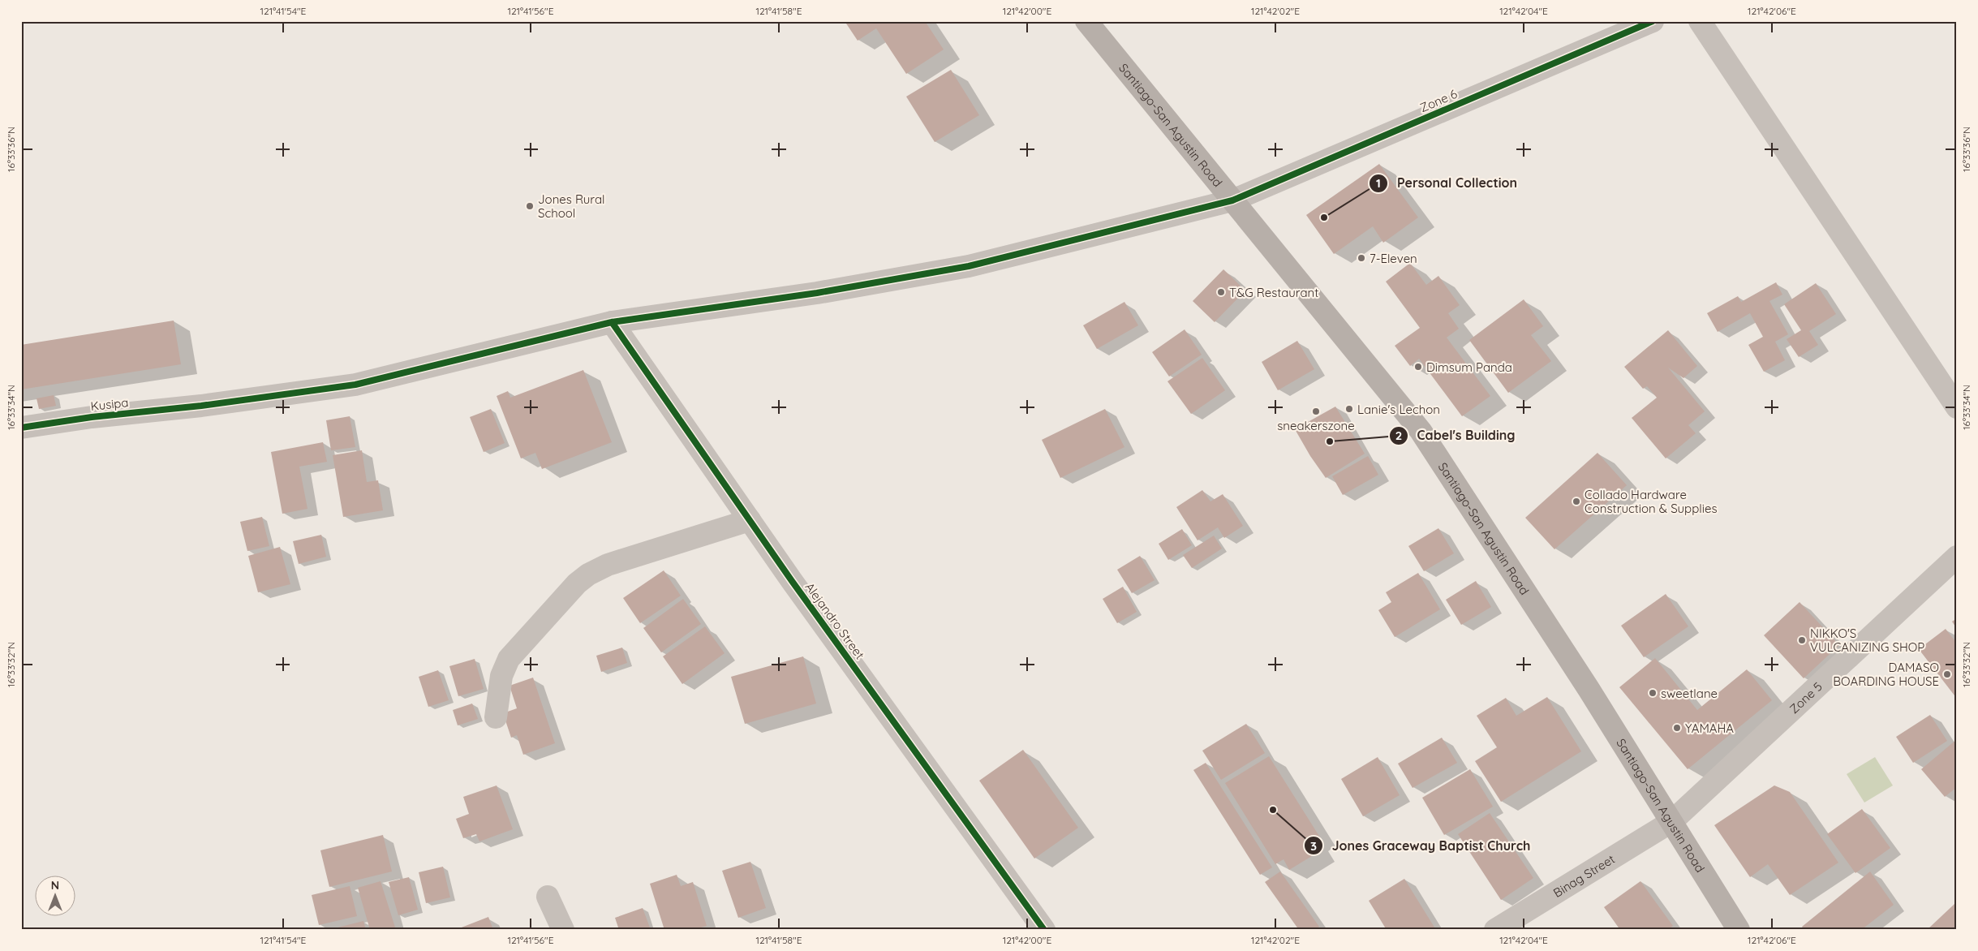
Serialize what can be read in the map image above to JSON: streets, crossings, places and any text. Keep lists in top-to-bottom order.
{
  "streets": {
    "main road": ["Santiago-San Agustin Road"],
    "street": [
      "Zone 6",
      "Kusipa",
      "Alejandro Street",
      "Zone 5",
      "Binag Street"
    ]
  },
  "crossings": [
    ["Zone 6", "Santiago-San Agustin Road"],
    ["Zone 6", "Kusipa"],
    ["Zone 6", "Alejandro Street"],
    ["Santiago-San Agustin Road", "Zone 5"],
    ["Santiago-San Agustin Road", "Binag Street"],
    ["Kusipa", "Alejandro Street"],
    ["Zone 5", "Binag Street"]
  ],
  "places": [
    "Jones Rural School",
    "Personal Collection",
    "7-Eleven",
    "T&G Restaurant",
    "Dimsum Panda",
    "Lanie's Lechon",
    "sneakerszone",
    "Cabel's Building",
    "Collado Hardware Construction & Supplies",
    "NIKKO'S VULCANIZING SHOP",
    "DAMASO BOARDING HOUSE",
    "sweetlane",
    "YAMAHA",
    "Jones Graceway Baptist Church"
  ],
  "north": "top",
  "coordinates": [
    "121°41'54\"E",
    "121°41'56\"E",
    "121°41'58\"E",
    "121°42'00\"E",
    "121°42'02\"E",
    "121°42'04\"E",
    "121°42'06\"E",
    "16°33'36\"N",
    "16°33'34\"N",
    "16°33'32\"N"
  ]
}
